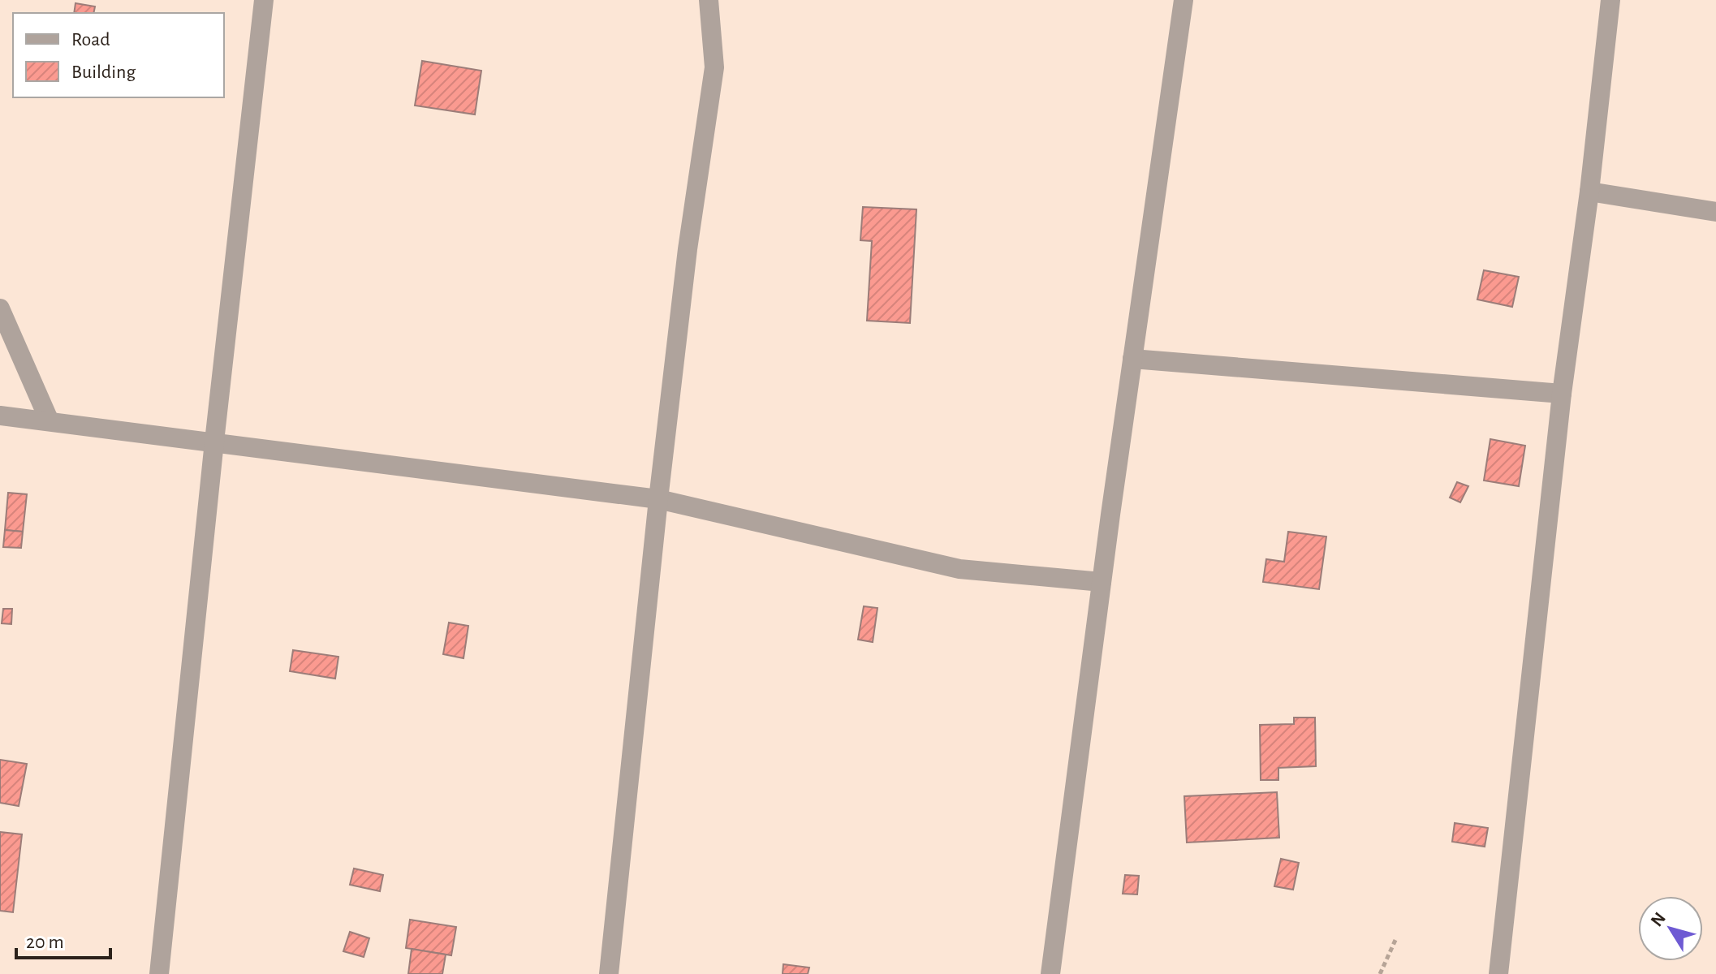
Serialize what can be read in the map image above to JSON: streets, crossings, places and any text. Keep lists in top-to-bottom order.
{
  "legend": ["Road", "Building"],
  "scale_bar": "20 m",
  "north": "top left"
}
